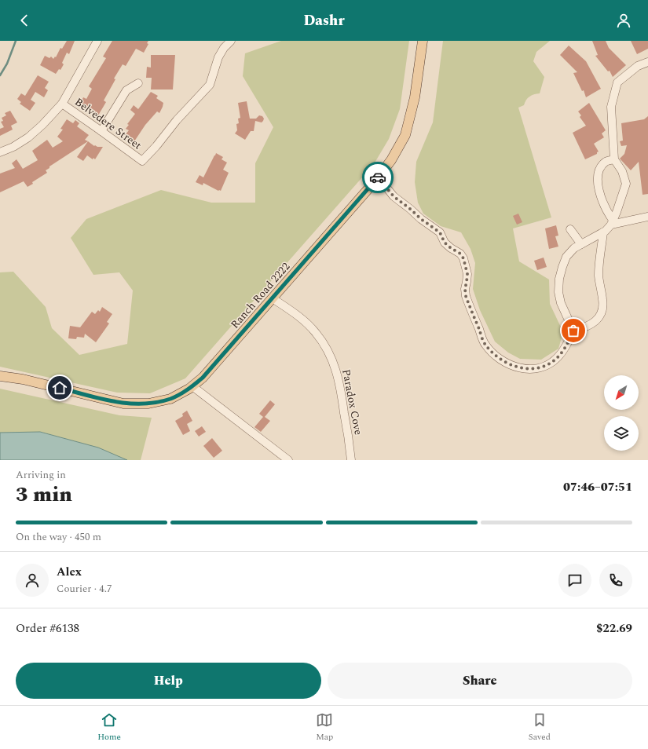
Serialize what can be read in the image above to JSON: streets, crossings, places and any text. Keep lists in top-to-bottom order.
{
  "streets": {
    "main road": ["Ranch Road 2222"],
    "street": ["Belvedere Street", "Paradox Cove"]
  },
  "crossings": [
    ["Ranch Road 2222", "Paradox Cove"]
  ],
  "north": "bottom left",
  "page": {
    "header": "Dashr",
    "heading": ["3 min", "Arriving in", "07:46–07:51"],
    "panel": [
      "Alex",
      "Courier · 4.7",
      "Order #6138",
      "$22.69"
    ],
    "bar": "On the way · 450 m",
    "buttons": ["Help", "Share"],
    "tabs": ["Home", "Map", "Saved"]
  }
}
